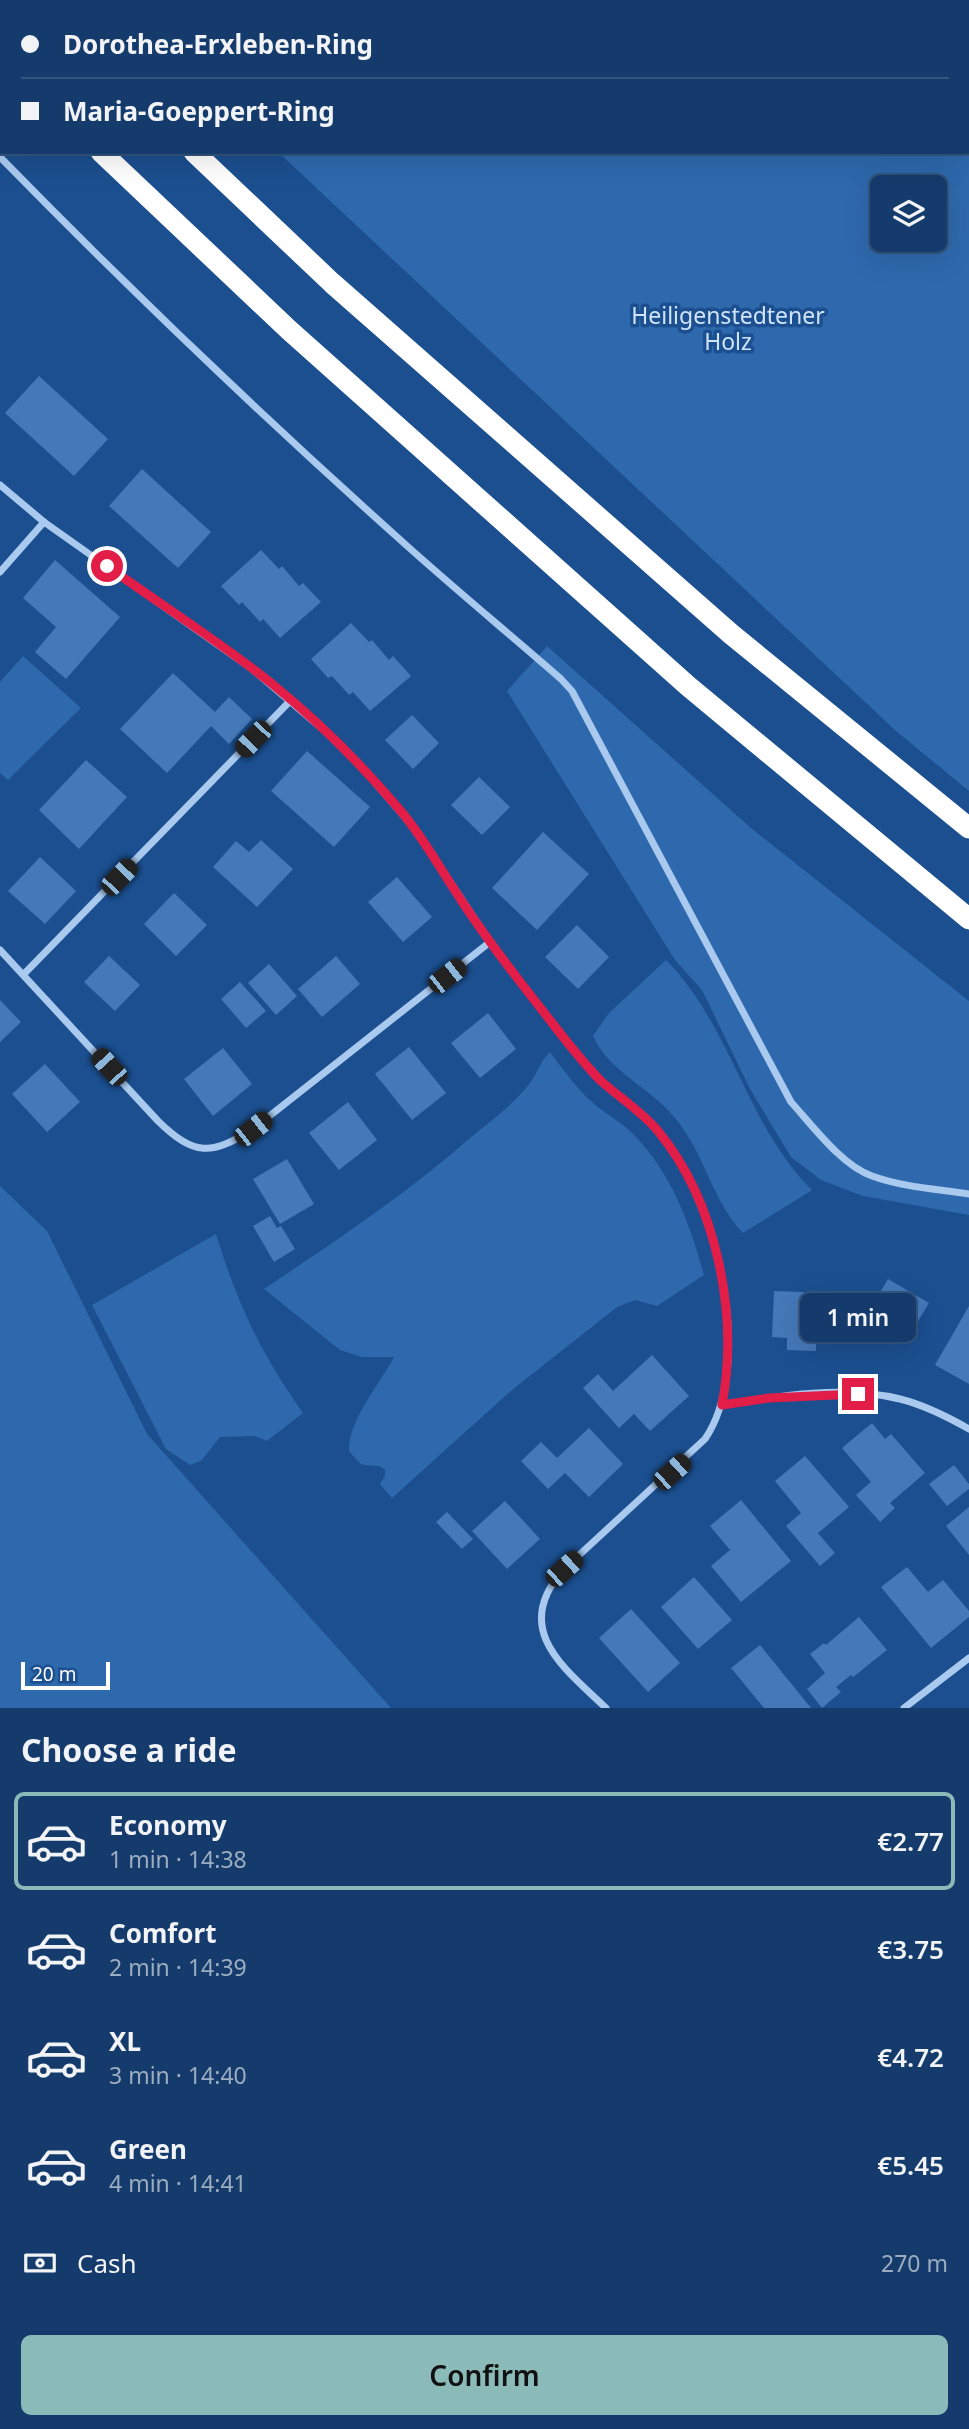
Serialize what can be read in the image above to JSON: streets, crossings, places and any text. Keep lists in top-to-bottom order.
{
  "parks": ["Heiligenstedtener Holz"],
  "scale_bar": "20 m",
  "page": {
    "banner": ["Dorothea-Erxleben-Ring", "Maria-Goeppert-Ring"],
    "bubble": "1 min",
    "scale": "20 m",
    "heading": "Choose a ride",
    "list": [
      {
        "name": "Economy",
        "note": "1 min · 14:38",
        "value": "€2.77"
      },
      {
        "name": "Comfort",
        "note": "2 min · 14:39",
        "value": "€3.75"
      },
      {
        "name": "XL",
        "note": "3 min · 14:40",
        "value": "€4.72"
      },
      {
        "name": "Green",
        "note": "4 min · 14:41",
        "value": "€5.45"
      }
    ],
    "pay": ["Cash", "270 m"],
    "buttons": "Confirm"
  }
}
